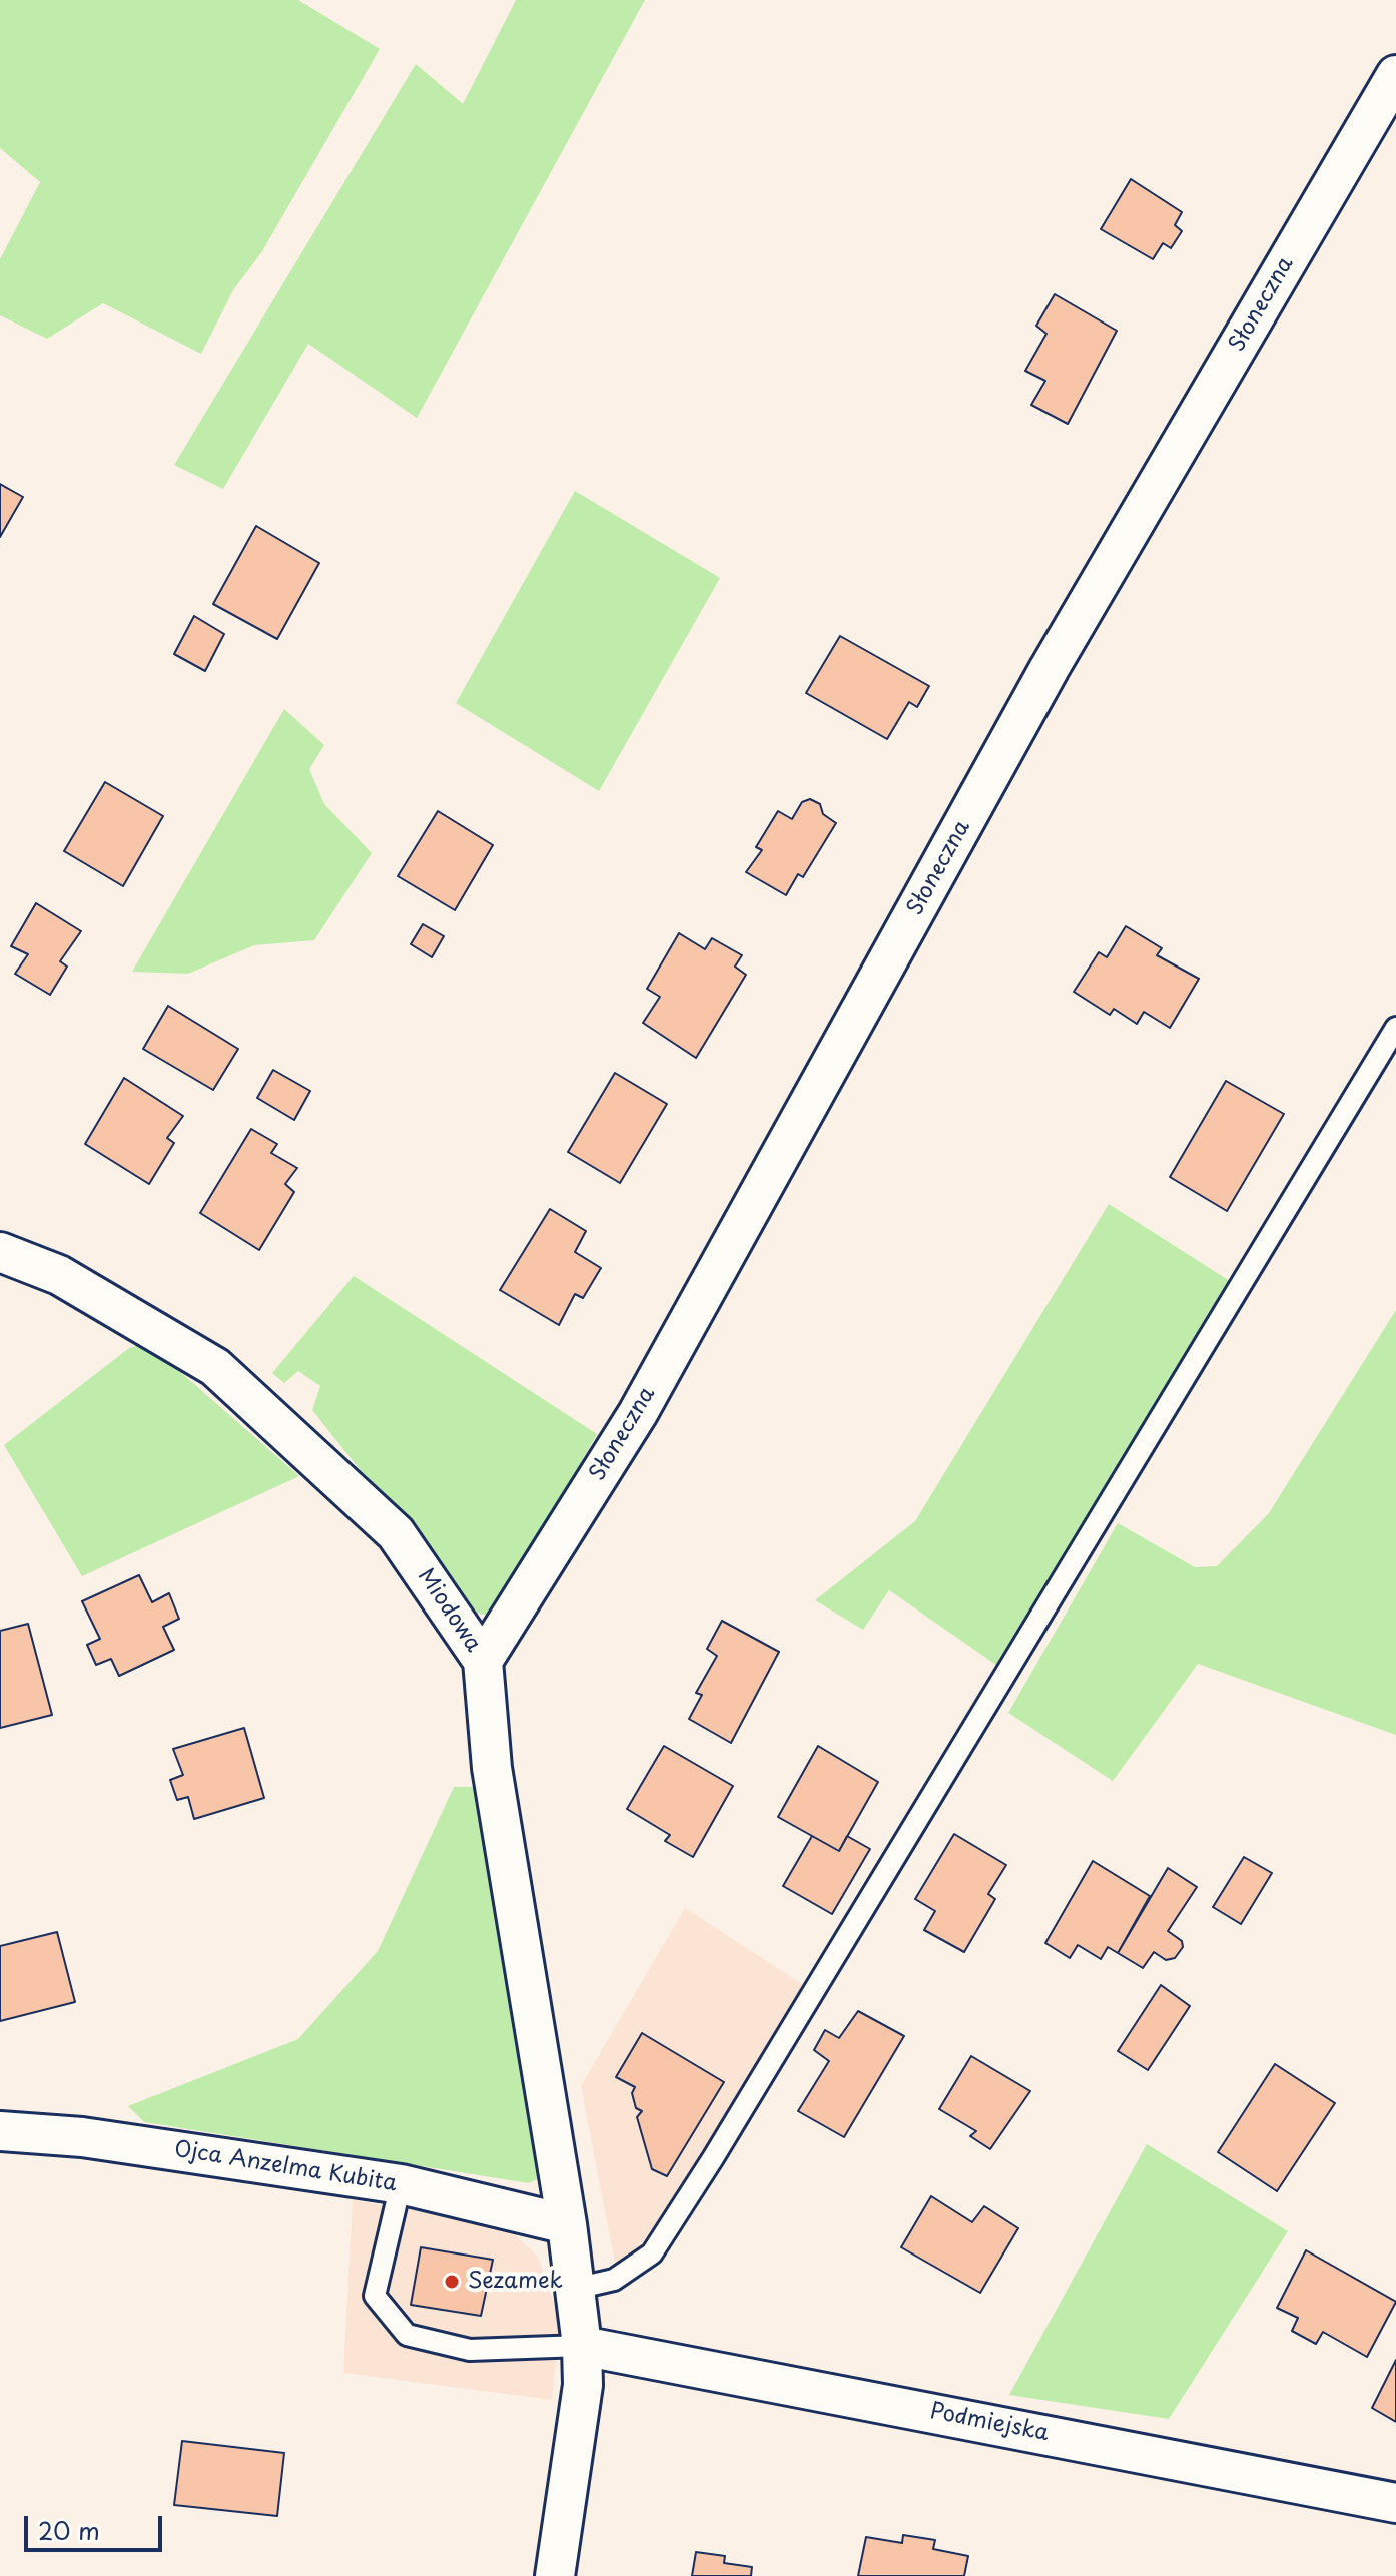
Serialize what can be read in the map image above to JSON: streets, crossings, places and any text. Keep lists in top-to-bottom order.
{
  "streets": {
    "street": [
      "Słoneczna",
      "Miodowa",
      "Ojca Anzelma Kubita",
      "Podmiejska"
    ]
  },
  "crossings": [
    ["Słoneczna", "Miodowa"],
    ["Miodowa", "Ojca Anzelma Kubita"],
    ["Miodowa", "Podmiejska"]
  ],
  "places": ["Sezamek"],
  "scale_bar": "20 m"
}
